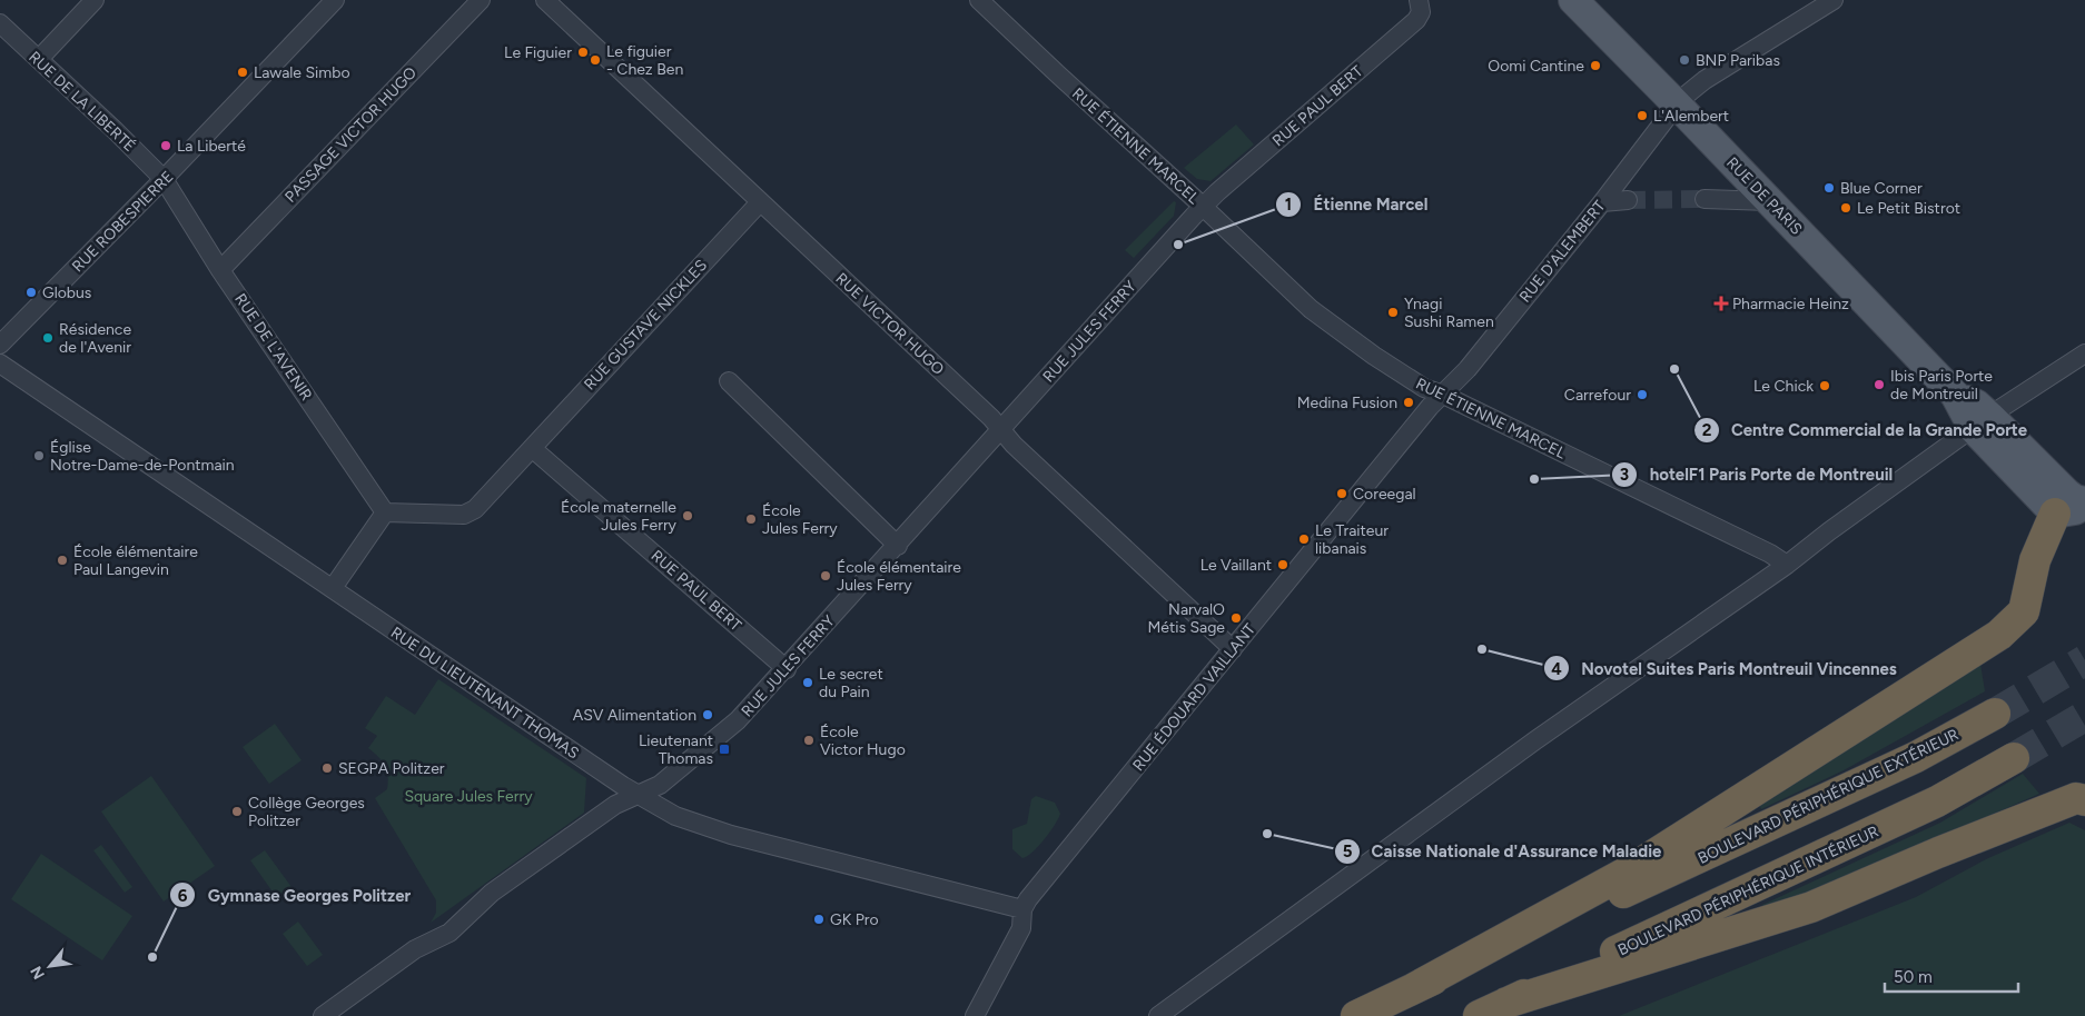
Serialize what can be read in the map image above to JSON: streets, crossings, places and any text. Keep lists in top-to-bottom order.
{
  "streets": {
    "highway": ["BOULEVARD PÉRIPHÉRIQUE EXTÉRIEUR", "BOULEVARD PÉRIPHÉRIQUE INTÉRIEUR"],
    "main road": ["RUE DE PARIS"],
    "street": [
      "RUE DE LA LIBERTÉ",
      "RUE PAUL BERT",
      "PASSAGE VICTOR HUGO",
      "RUE ÉTIENNE MARCEL",
      "RUE ROBESPIERRE",
      "RUE D'ALEMBERT",
      "RUE VICTOR HUGO",
      "RUE GUSTAVE NICKLES",
      "RUE JULES FERRY",
      "RUE DE L'AVENIR",
      "RUE DU LIEUTENANT THOMAS",
      "RUE ÉDOUARD VAILLANT"
    ]
  },
  "crossings": [
    ["RUE DE LA LIBERTÉ", "RUE ROBESPIERRE"],
    ["RUE DE LA LIBERTÉ", "RUE DE L'AVENIR"],
    ["RUE PAUL BERT", "RUE ÉTIENNE MARCEL"],
    ["RUE PAUL BERT", "RUE GUSTAVE NICKLES"],
    ["RUE PAUL BERT", "RUE JULES FERRY"],
    ["PASSAGE VICTOR HUGO", "RUE DE L'AVENIR"],
    ["RUE ÉTIENNE MARCEL", "RUE D'ALEMBERT"],
    ["RUE ÉTIENNE MARCEL", "RUE JULES FERRY"],
    ["RUE ÉTIENNE MARCEL", "RUE ÉDOUARD VAILLANT"],
    ["RUE DE PARIS", "RUE D'ALEMBERT"],
    ["RUE ROBESPIERRE", "RUE DE L'AVENIR"],
    ["RUE D'ALEMBERT", "RUE ÉDOUARD VAILLANT"],
    ["RUE VICTOR HUGO", "RUE GUSTAVE NICKLES"],
    ["RUE VICTOR HUGO", "RUE JULES FERRY"],
    ["RUE VICTOR HUGO", "RUE ÉDOUARD VAILLANT"],
    ["RUE JULES FERRY", "RUE DU LIEUTENANT THOMAS"],
    ["RUE DU LIEUTENANT THOMAS", "RUE ÉDOUARD VAILLANT"]
  ],
  "parks": ["Square Jules Ferry"],
  "places": {
    "other": [
      "Le Figuier",
      "Le figuier - Chez Ben",
      "BNP Paribas",
      "Oomi Cantine",
      "Lawale Simbo",
      "L'Alembert",
      "La Liberté",
      "Blue Corner",
      "Le Petit Bistrot",
      "Étienne Marcel",
      "Globus",
      "Ynagi Sushi Ramen",
      "Résidence de l'Avenir",
      "Centre Commercial de la Grande Porte",
      "Ibis Paris Porte de Montreuil",
      "Le Chick",
      "Carrefour",
      "Medina Fusion",
      "Église Notre-Dame-de-Pontmain",
      "hotelF1 Paris Porte de Montreuil",
      "Coreegal",
      "École maternelle Jules Ferry",
      "École Jules Ferry",
      "Le Traiteur libanais",
      "École élémentaire Paul Langevin",
      "Le Vaillant",
      "École élémentaire Jules Ferry",
      "NarvalO Métis Sage",
      "Novotel Suites Paris Montreuil Vincennes",
      "Le secret du Pain",
      "ASV Alimentation",
      "École Victor Hugo",
      "SEGPA Politzer",
      "Collège Georges Politzer",
      "Caisse Nationale d'Assurance Maladie",
      "GK Pro",
      "Gymnase Georges Politzer"
    ],
    "health": ["Pharmacie Heinz"],
    "transit": ["Lieutenant Thomas"]
  },
  "scale_bar": "50 m",
  "north": "bottom left"
}
